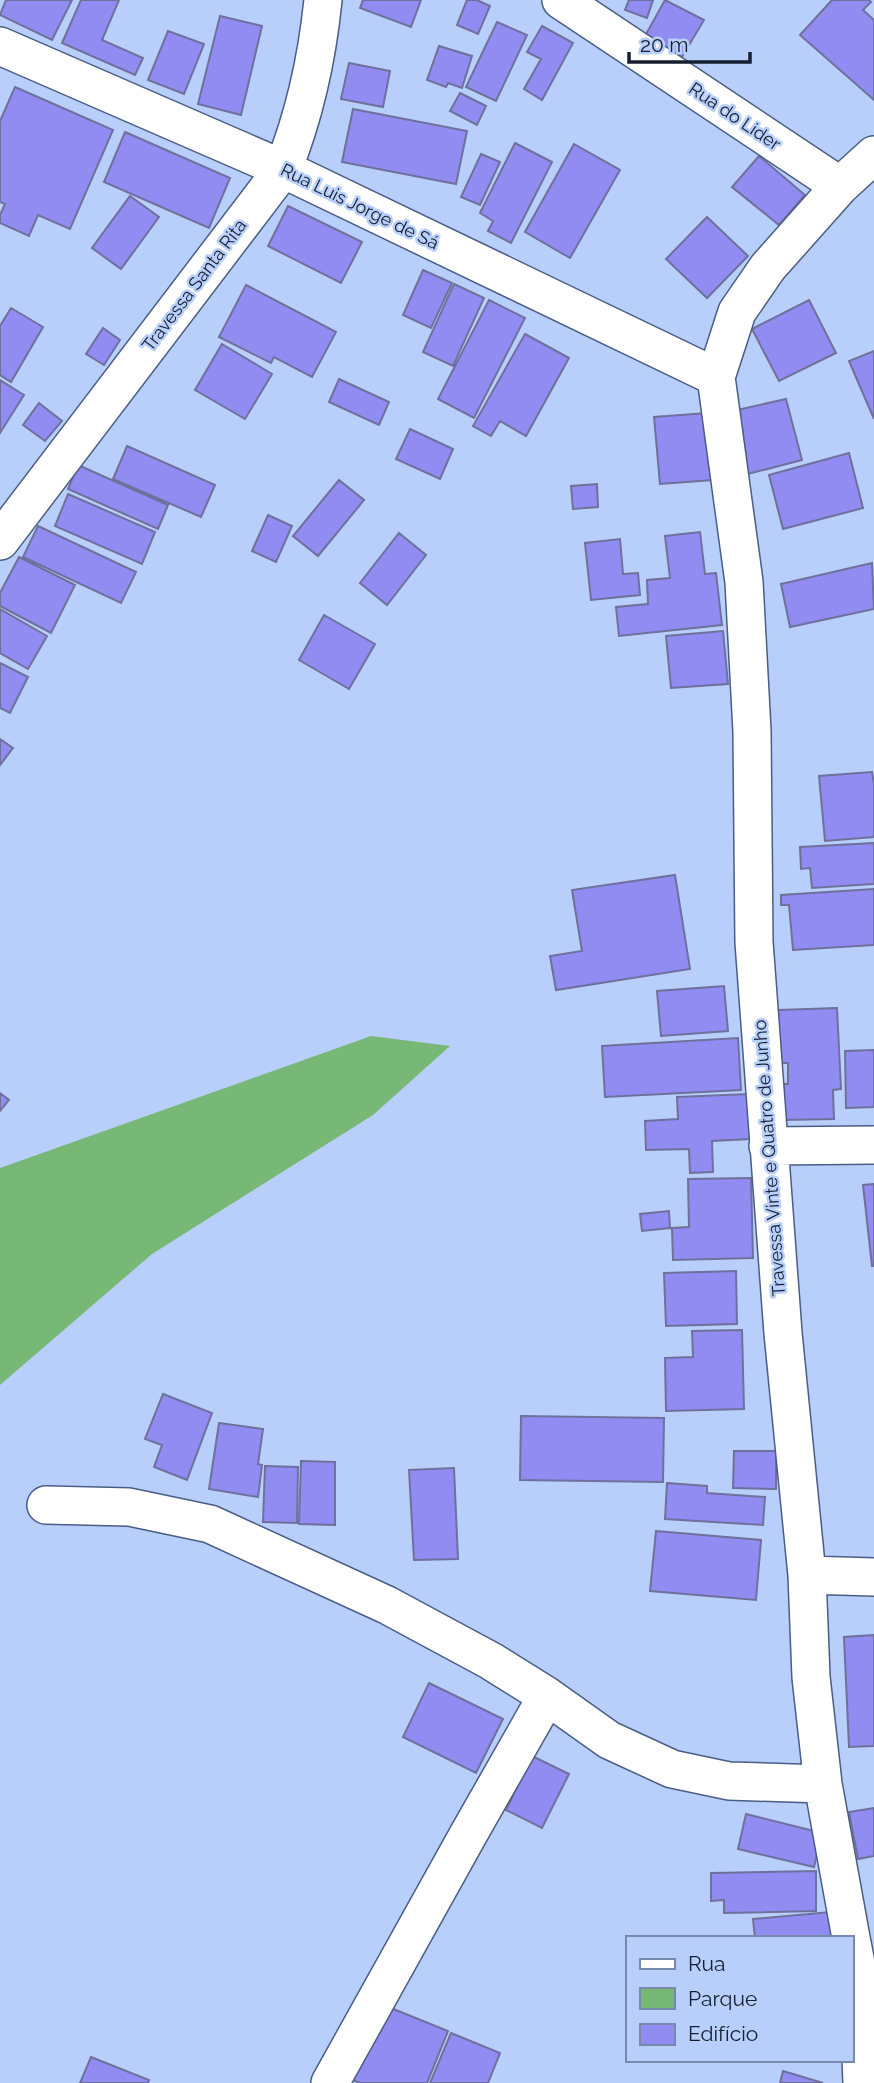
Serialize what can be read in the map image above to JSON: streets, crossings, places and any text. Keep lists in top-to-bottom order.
{
  "streets": {
    "street": [
      "Rua do Lider",
      "Rua Luis Jorge de Sá",
      "Travessa Santa Rita",
      "Travessa Vinte e Quatro de Junho"
    ]
  },
  "crossings": [
    ["Rua Luis Jorge de Sá", "Travessa Santa Rita"],
    ["Rua Luis Jorge de Sá", "Travessa Vinte e Quatro de Junho"]
  ],
  "legend": ["Rua", "Parque", "Edifício"],
  "scale_bar": "20 m"
}
